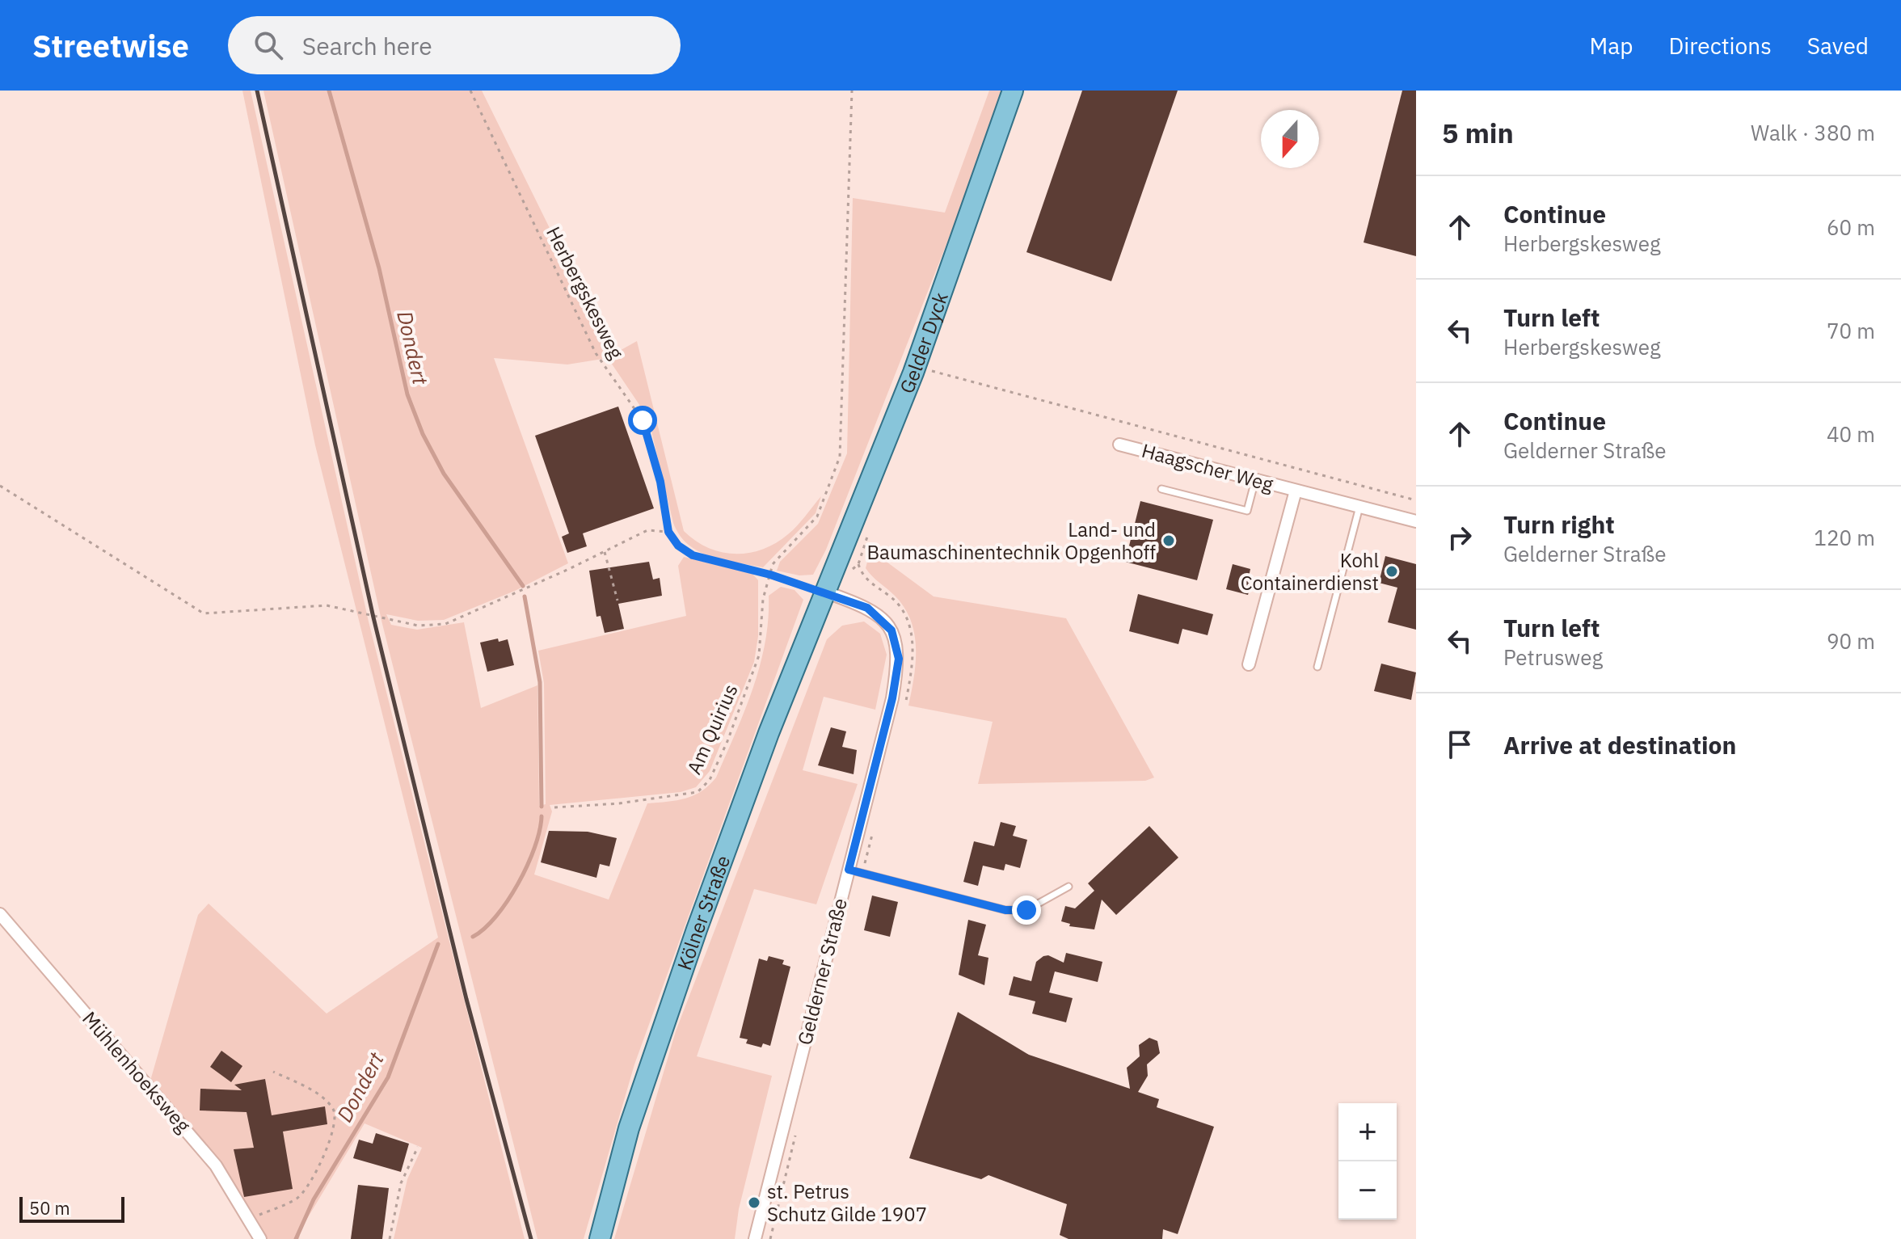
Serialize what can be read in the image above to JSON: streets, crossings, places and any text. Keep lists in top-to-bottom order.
{
  "streets": {
    "main road": ["Gelder Dyck", "Kölner Straße"],
    "street": ["Haagscher Weg", "Gelderner Straße", "Mühlenhoeksweg"],
    "path": ["Herbergskesweg", "Am Quirius"]
  },
  "crossings": [
    ["Gelder Dyck", "Kölner Straße"],
    ["Gelder Dyck", "Gelderner Straße"],
    ["Kölner Straße", "Gelderner Straße"]
  ],
  "water": ["Dondert"],
  "places": ["Land- und Baumaschinentechnik Opgenhoff", "Kohl Containerdienst", "st. Petrus Schutz Gilde 1907"],
  "scale_bar": "50 m",
  "north": "bottom",
  "page": {
    "header": "Streetwise",
    "search": "Search here",
    "nav": ["Map", "Directions", "Saved"],
    "heading": ["5 min", "Walk · 380 m"],
    "list": [
      ["Continue", "Herbergskesweg", "60 m"],
      ["Turn left", "Herbergskesweg", "70 m"],
      ["Continue", "Gelderner Straße", "40 m"],
      ["Turn right", "Gelderner Straße", "120 m"],
      ["Turn left", "Petrusweg", "90 m"],
      "Arrive at destination"
    ],
    "map_buttons": ["+", "−"],
    "scale": "50 m"
  }
}
